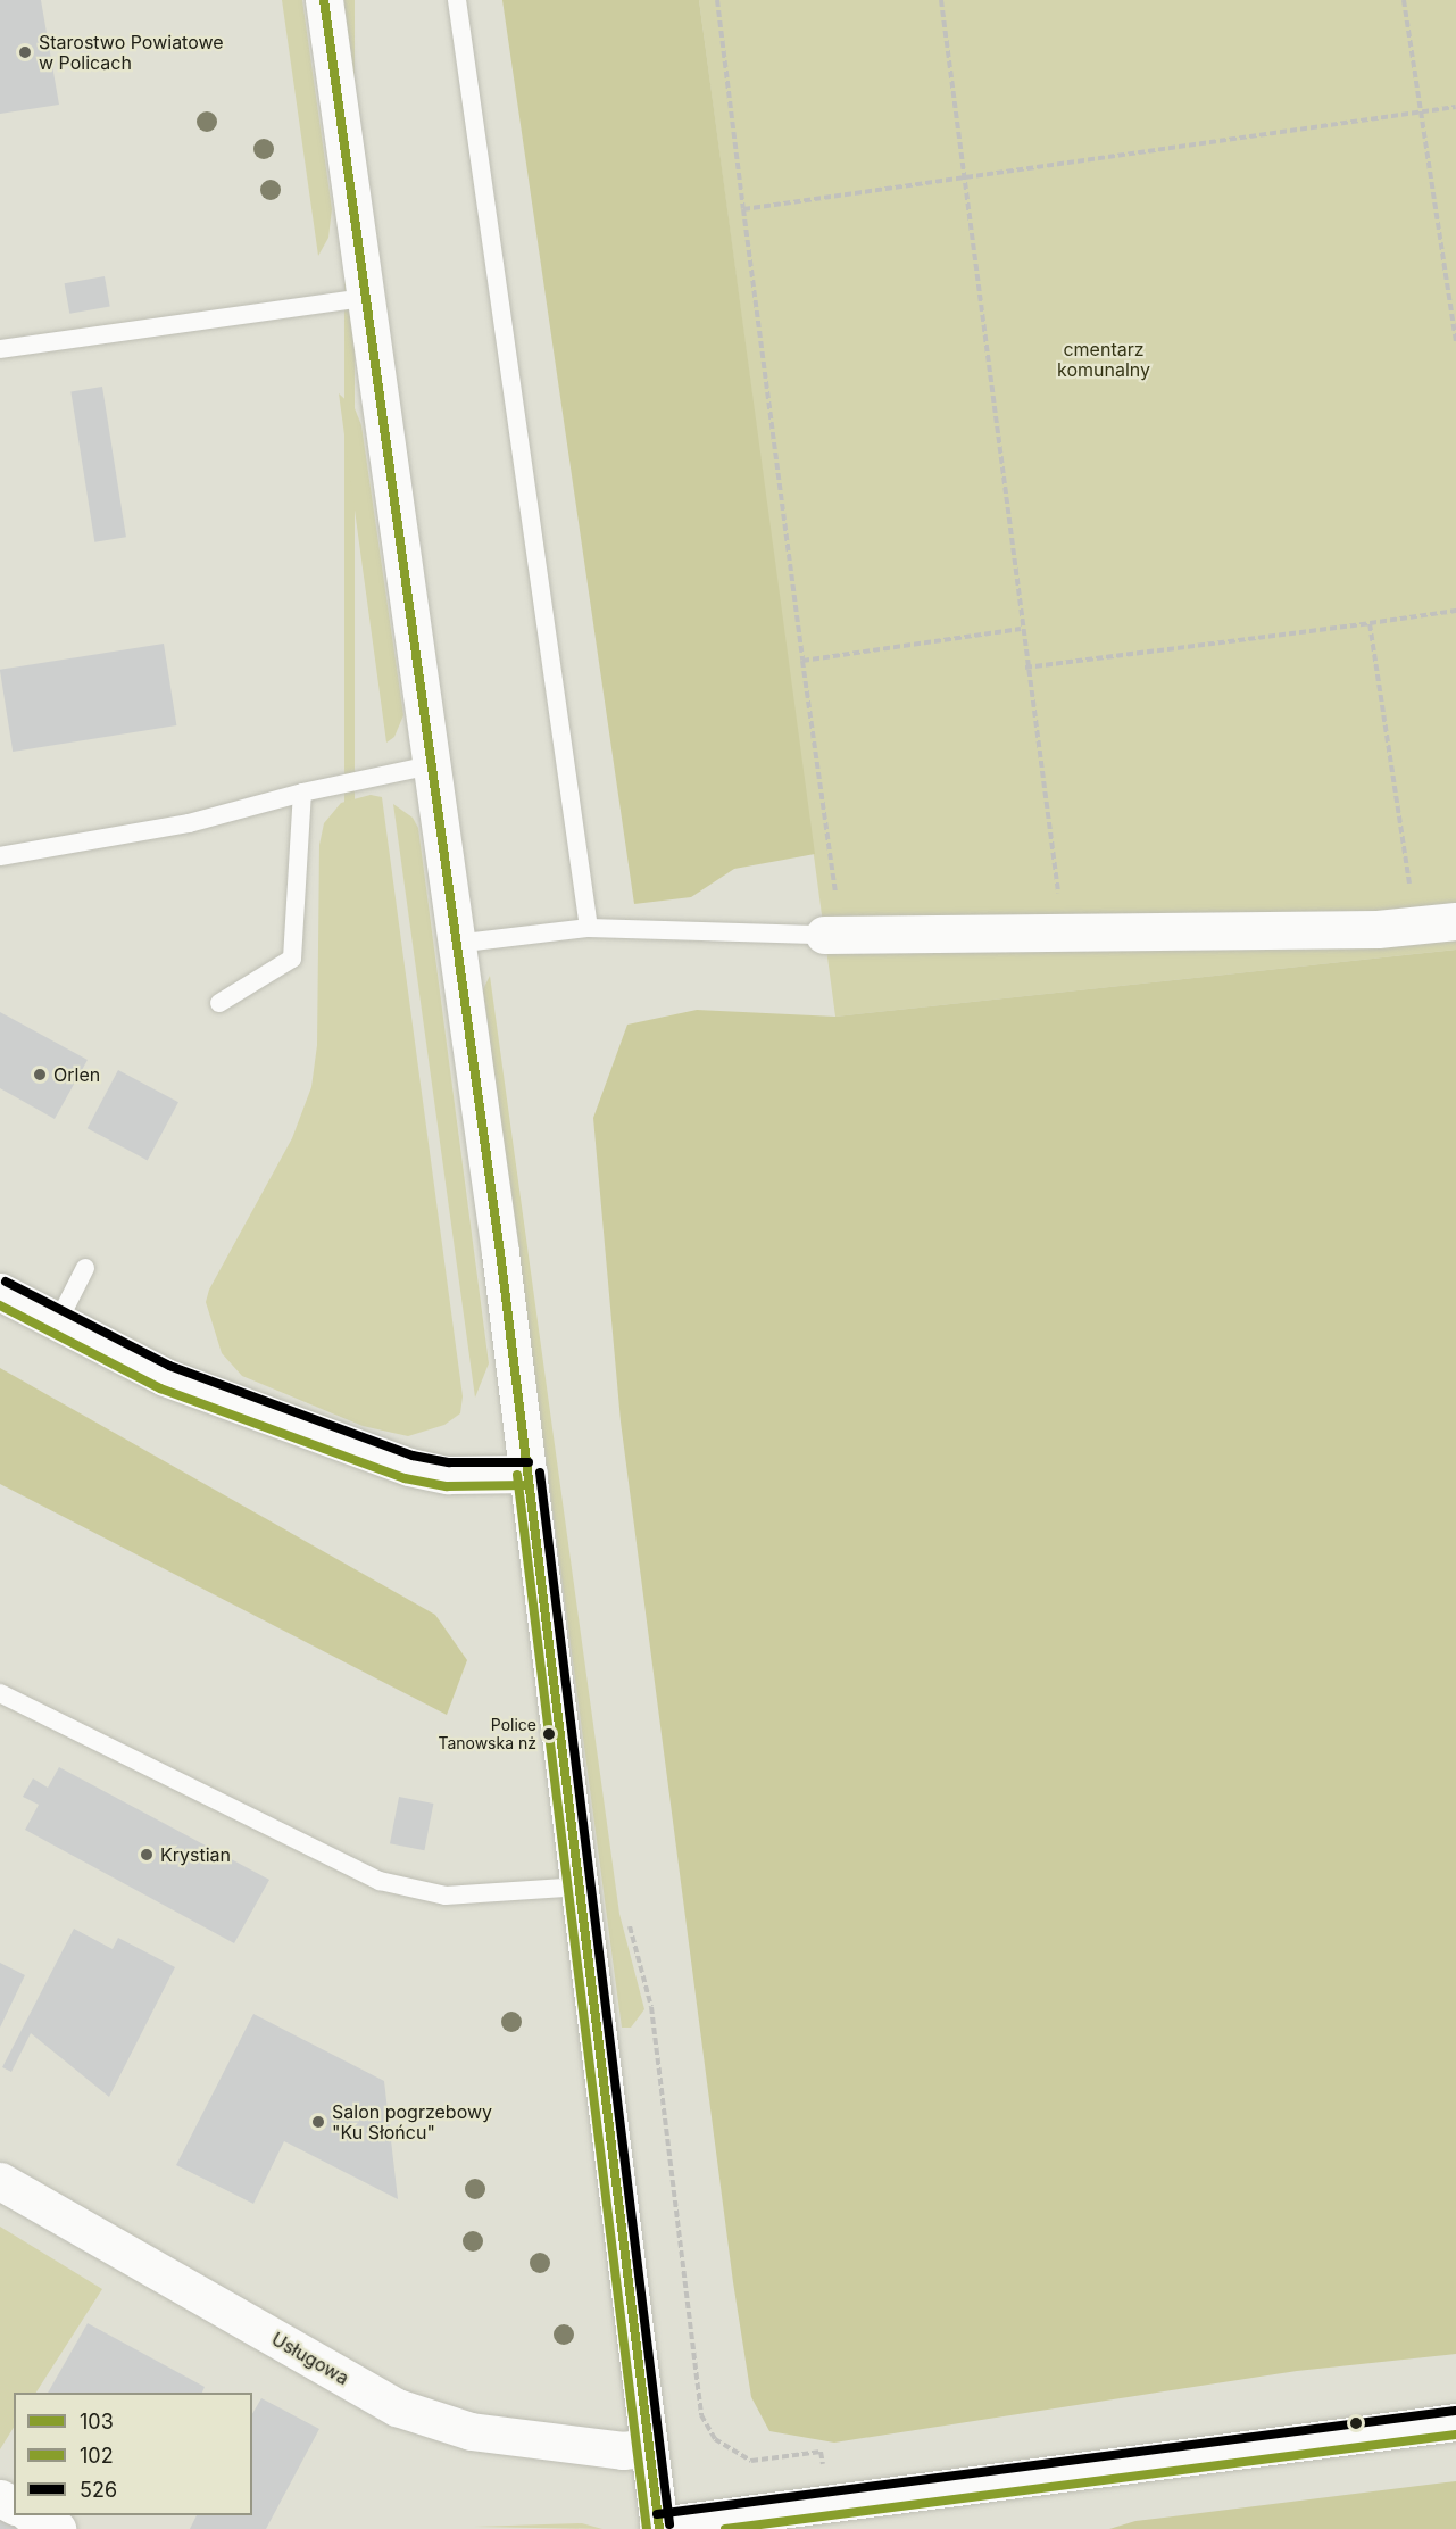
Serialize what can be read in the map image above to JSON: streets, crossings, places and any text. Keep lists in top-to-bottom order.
{
  "streets": {
    "street": ["Usługowa"]
  },
  "parks": ["cmentarz komunalny"],
  "places": [
    "Starostwo Powiatowe w Policach",
    "Orlen",
    "Police Tanowska nż",
    "Krystian",
    "Salon pogrzebowy \"Ku Słońcu\""
  ],
  "lines": ["transit line 103", "transit line 526", "transit line 102"],
  "legend": ["103", "102", "526"]
}
